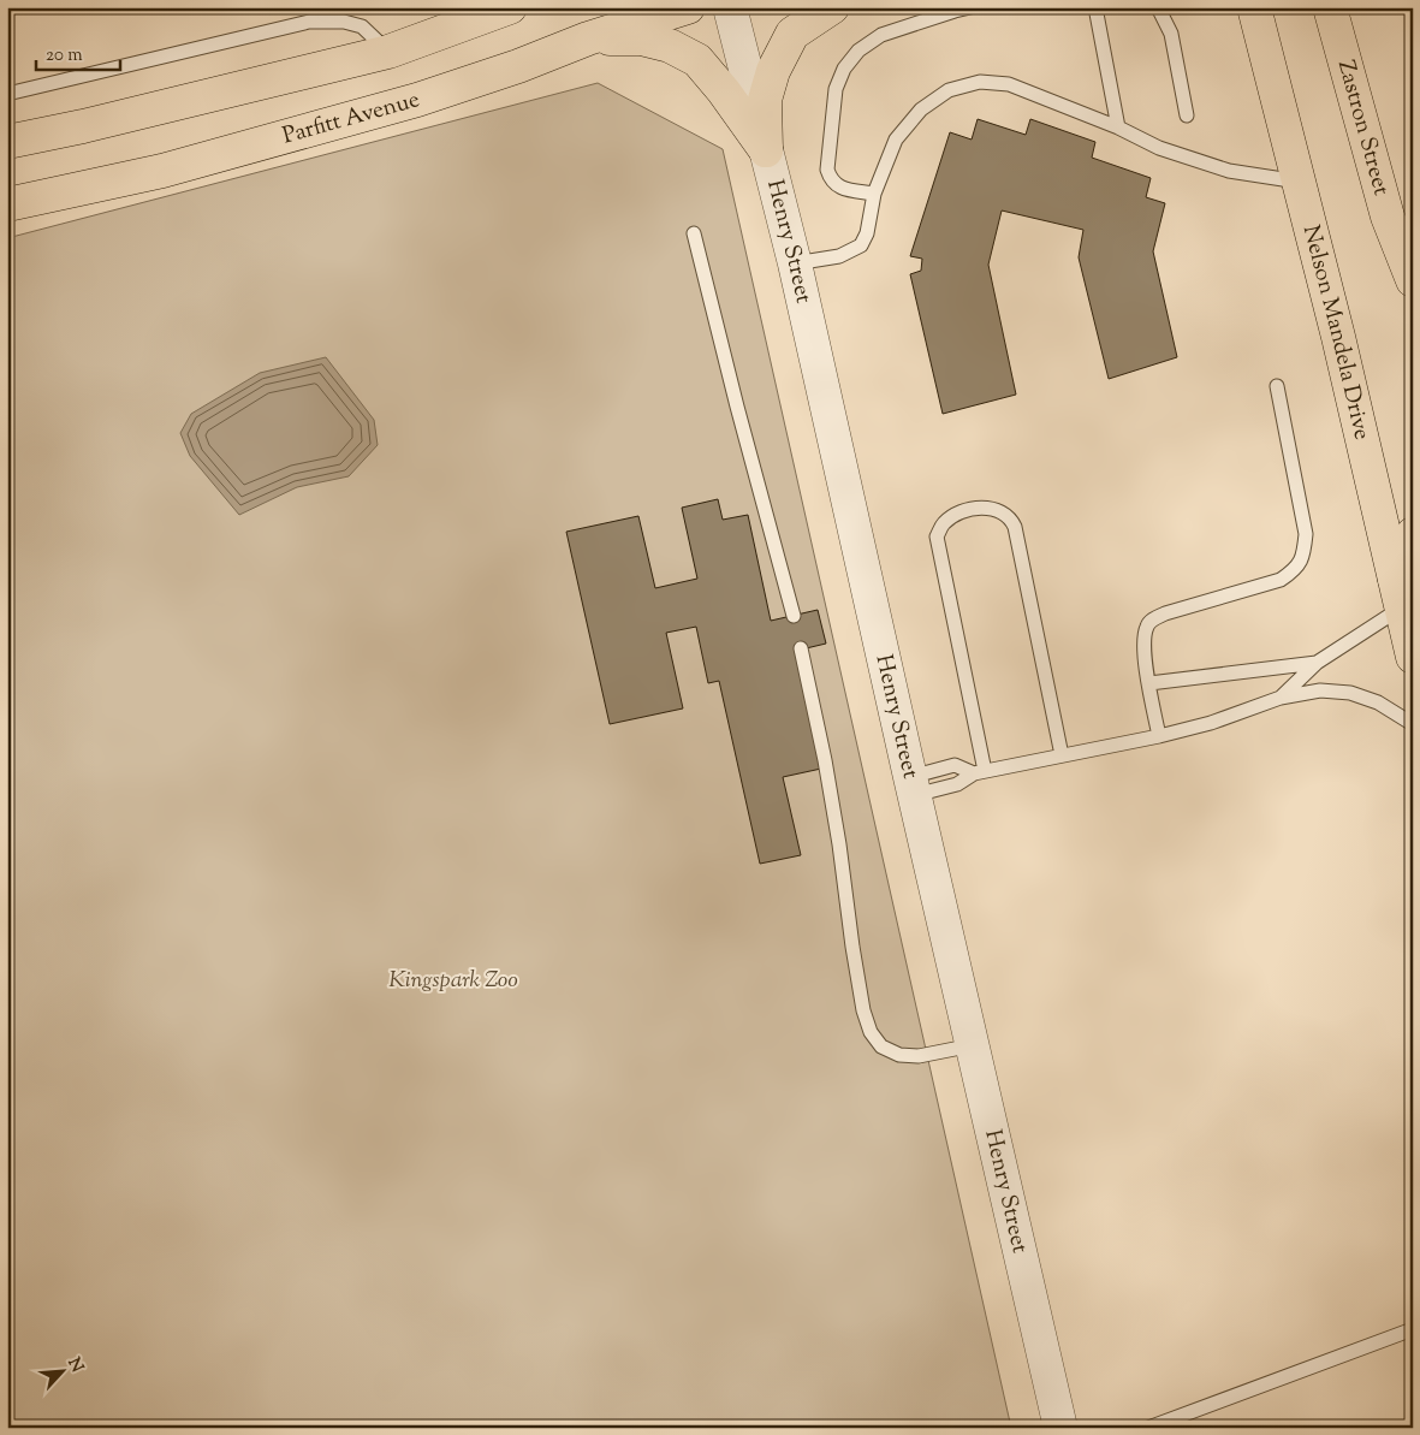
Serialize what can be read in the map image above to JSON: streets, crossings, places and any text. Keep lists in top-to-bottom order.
{
  "streets": {
    "highway": ["Parfitt Avenue", "Zastron Street", "Nelson Mandela Drive"],
    "street": ["Henry Street"]
  },
  "parks": ["Kingspark Zoo"],
  "scale_bar": "20 m",
  "north": "top right"
}
